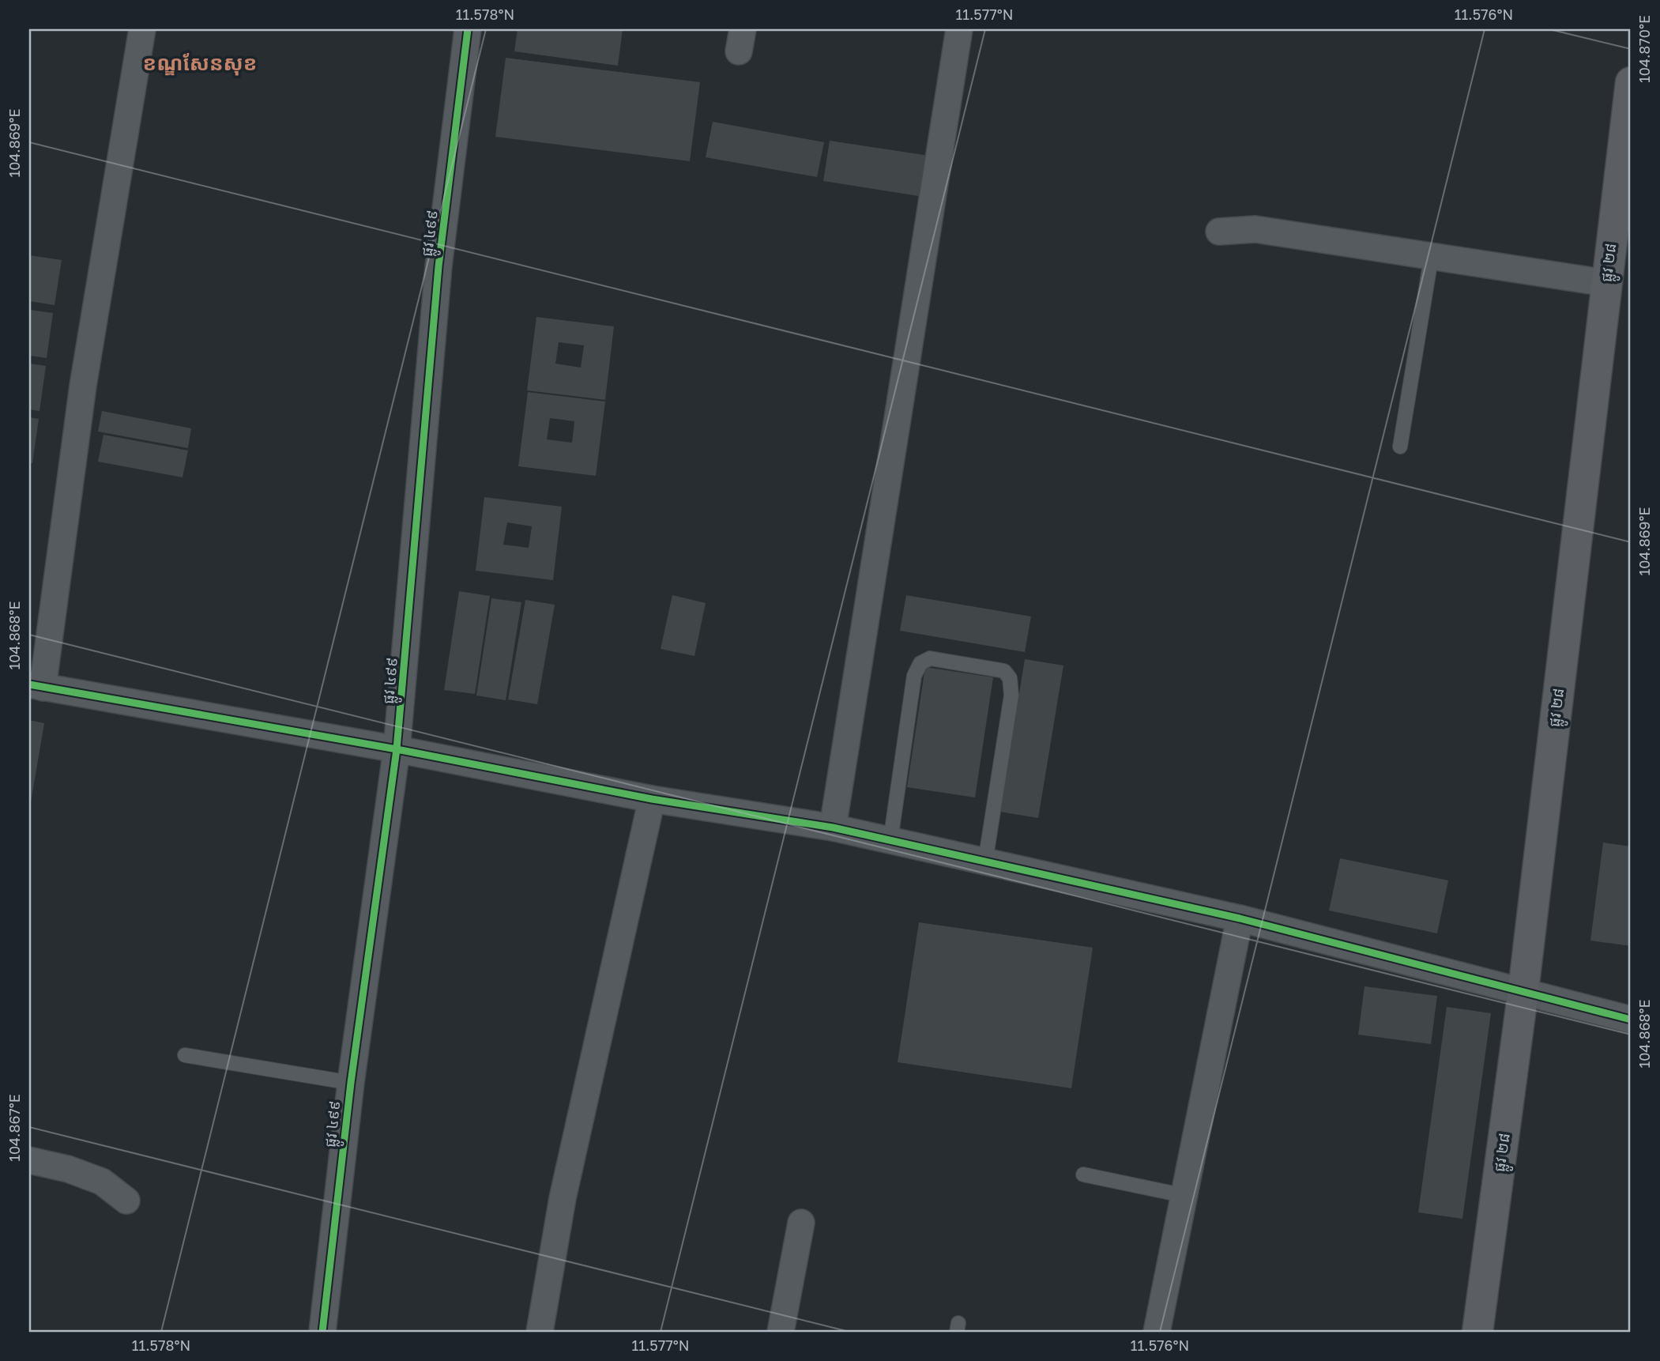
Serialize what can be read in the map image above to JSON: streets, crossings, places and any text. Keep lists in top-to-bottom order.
{
  "streets": {
    "street": ["ផ្លូវ ៤៩៩", "ផ្លូវ ២៨"]
  },
  "districts": ["ខណ្ឌសែនសុខ"],
  "coordinates": [
    "11.578°N",
    "11.577°N",
    "11.576°N",
    "104.870°E",
    "104.869°E",
    "104.868°E",
    "104.867°E"
  ]
}
